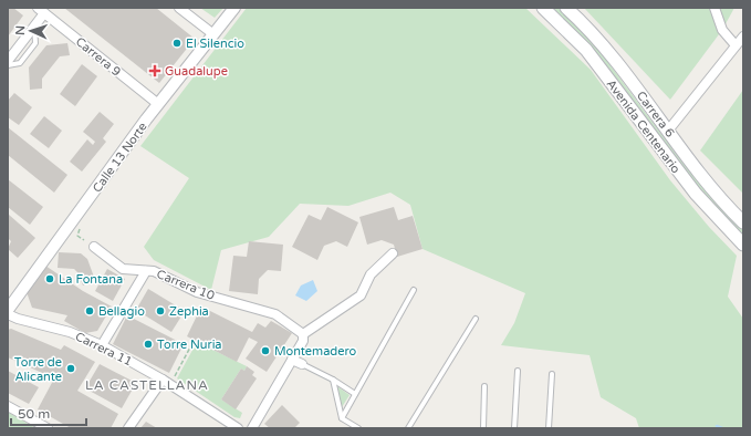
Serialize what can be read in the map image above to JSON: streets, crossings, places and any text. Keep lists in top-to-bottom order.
{
  "streets": {
    "main road": ["Carrera 6", "Avenida Centenario"],
    "street": [
      "Carrera 9",
      "Calle 13 Norte",
      "Carrera 10",
      "Carrera 11"
    ]
  },
  "crossings": [
    ["Carrera 9", "Calle 13 Norte"]
  ],
  "districts": ["LA CASTELLANA"],
  "places": {
    "other": [
      "El Silencio",
      "La Fontana",
      "Bellagio",
      "Zephia",
      "Torre Nuria",
      "Montemadero",
      "Torre de Alicante"
    ],
    "health": ["Guadalupe"]
  },
  "scale_bar": "50 m",
  "north": "left"
}
